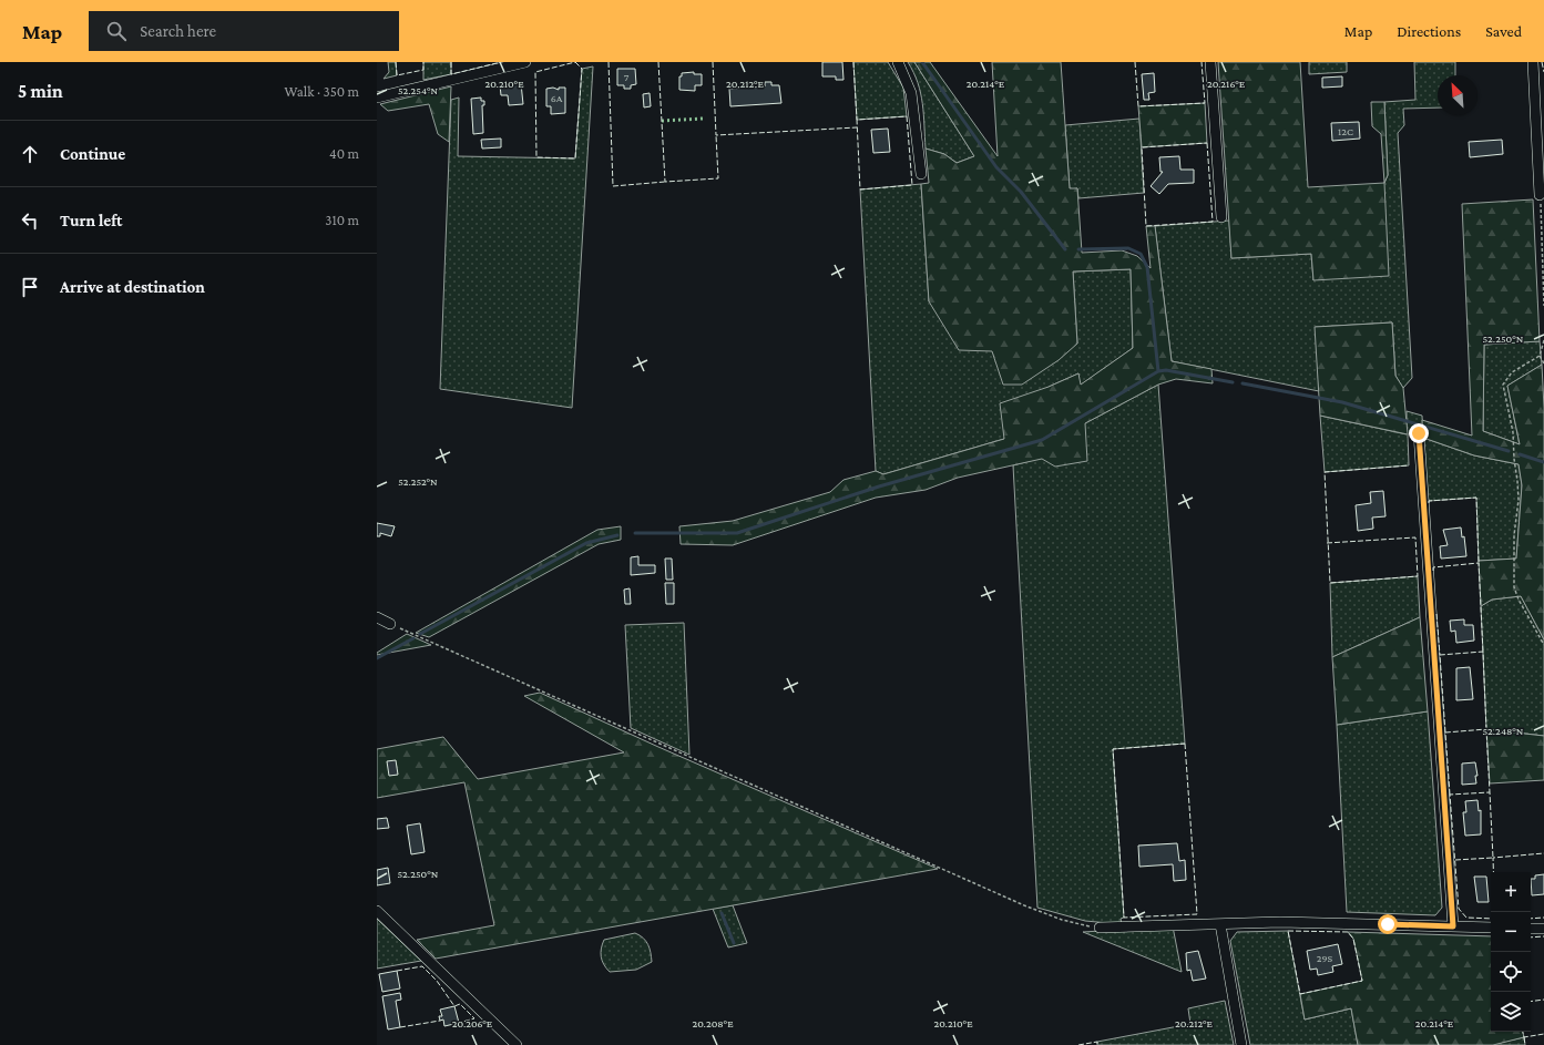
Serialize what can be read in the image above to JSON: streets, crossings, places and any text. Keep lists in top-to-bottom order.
{
  "house_numbers": [
    "7",
    "6A",
    "12C",
    "29S"
  ],
  "north": "top left",
  "page": {
    "header": "Map",
    "search": "Search here",
    "nav": ["Map", "Directions", "Saved"],
    "heading": ["5 min", "Walk · 350 m"],
    "list": [
      ["Continue", "40 m"],
      ["Turn left", "310 m"],
      "Arrive at destination"
    ],
    "map_buttons": ["+", "−"]
  },
  "coordinates": [
    "20.212°E",
    "20.210°E",
    "20.214°E",
    "20.216°E",
    "52.254°N",
    "52.250°N",
    "52.252°N",
    "52.248°N",
    "20.206°E",
    "20.208°E"
  ]
}
